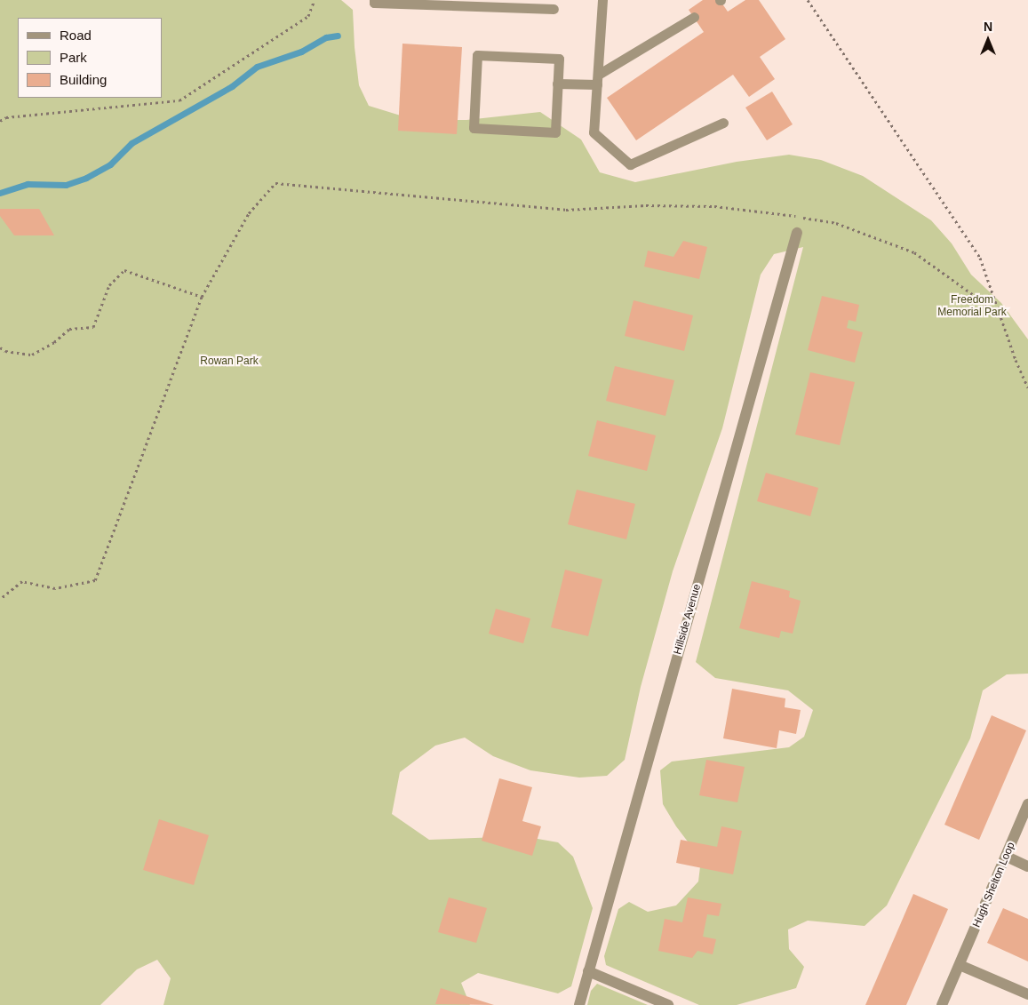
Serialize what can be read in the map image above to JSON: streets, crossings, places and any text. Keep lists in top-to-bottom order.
{
  "streets": {
    "street": ["Hillside Avenue", "Hugh Shelton Loop"]
  },
  "parks": ["Freedom Memorial Park", "Rowan Park"],
  "legend": ["Road", "Park", "Building"],
  "north": "top"
}
